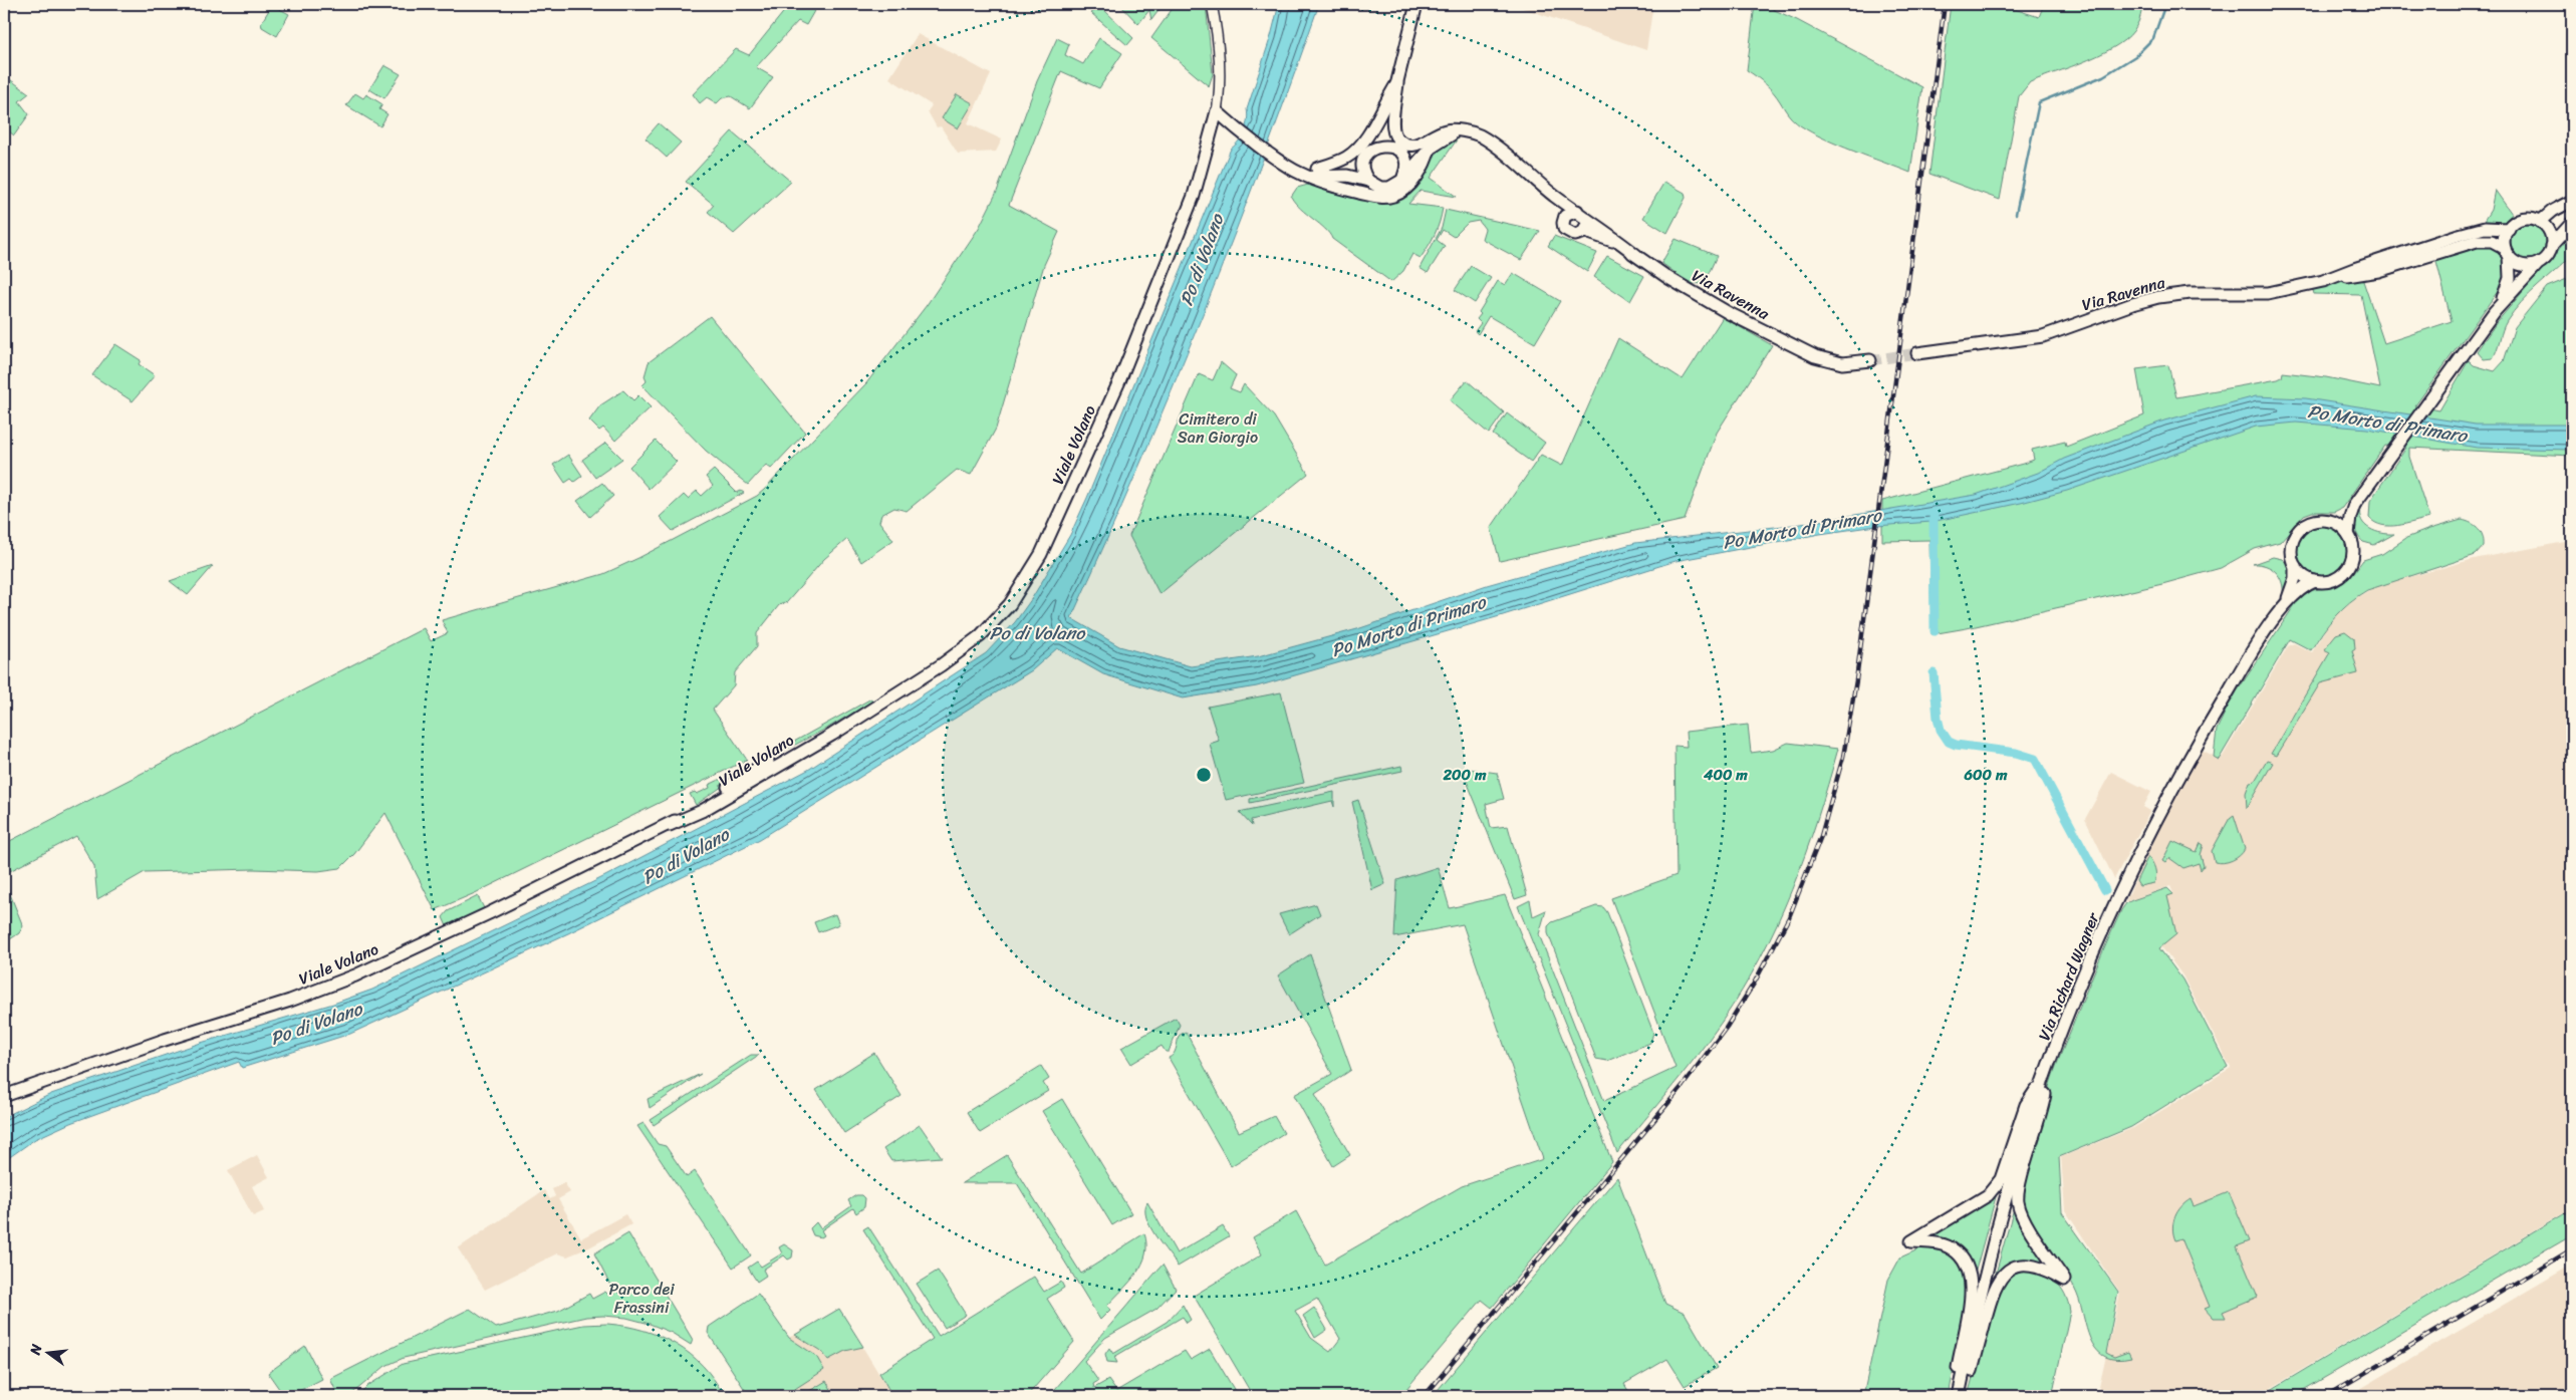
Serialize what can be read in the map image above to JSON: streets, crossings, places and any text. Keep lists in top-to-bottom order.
{
  "streets": {
    "main road": ["Via Ravenna", "Viale Volano", "Via Richard Wagner"]
  },
  "crossings": [
    ["Via Ravenna", "Via Richard Wagner"]
  ],
  "water": ["Po di Volano", "Po Morto di Primaro"],
  "parks": ["Cimitero di San Giorgio", "Parco dei Frassini"],
  "north": "left",
  "rings": ["200 m", "400 m", "600 m"]
}
